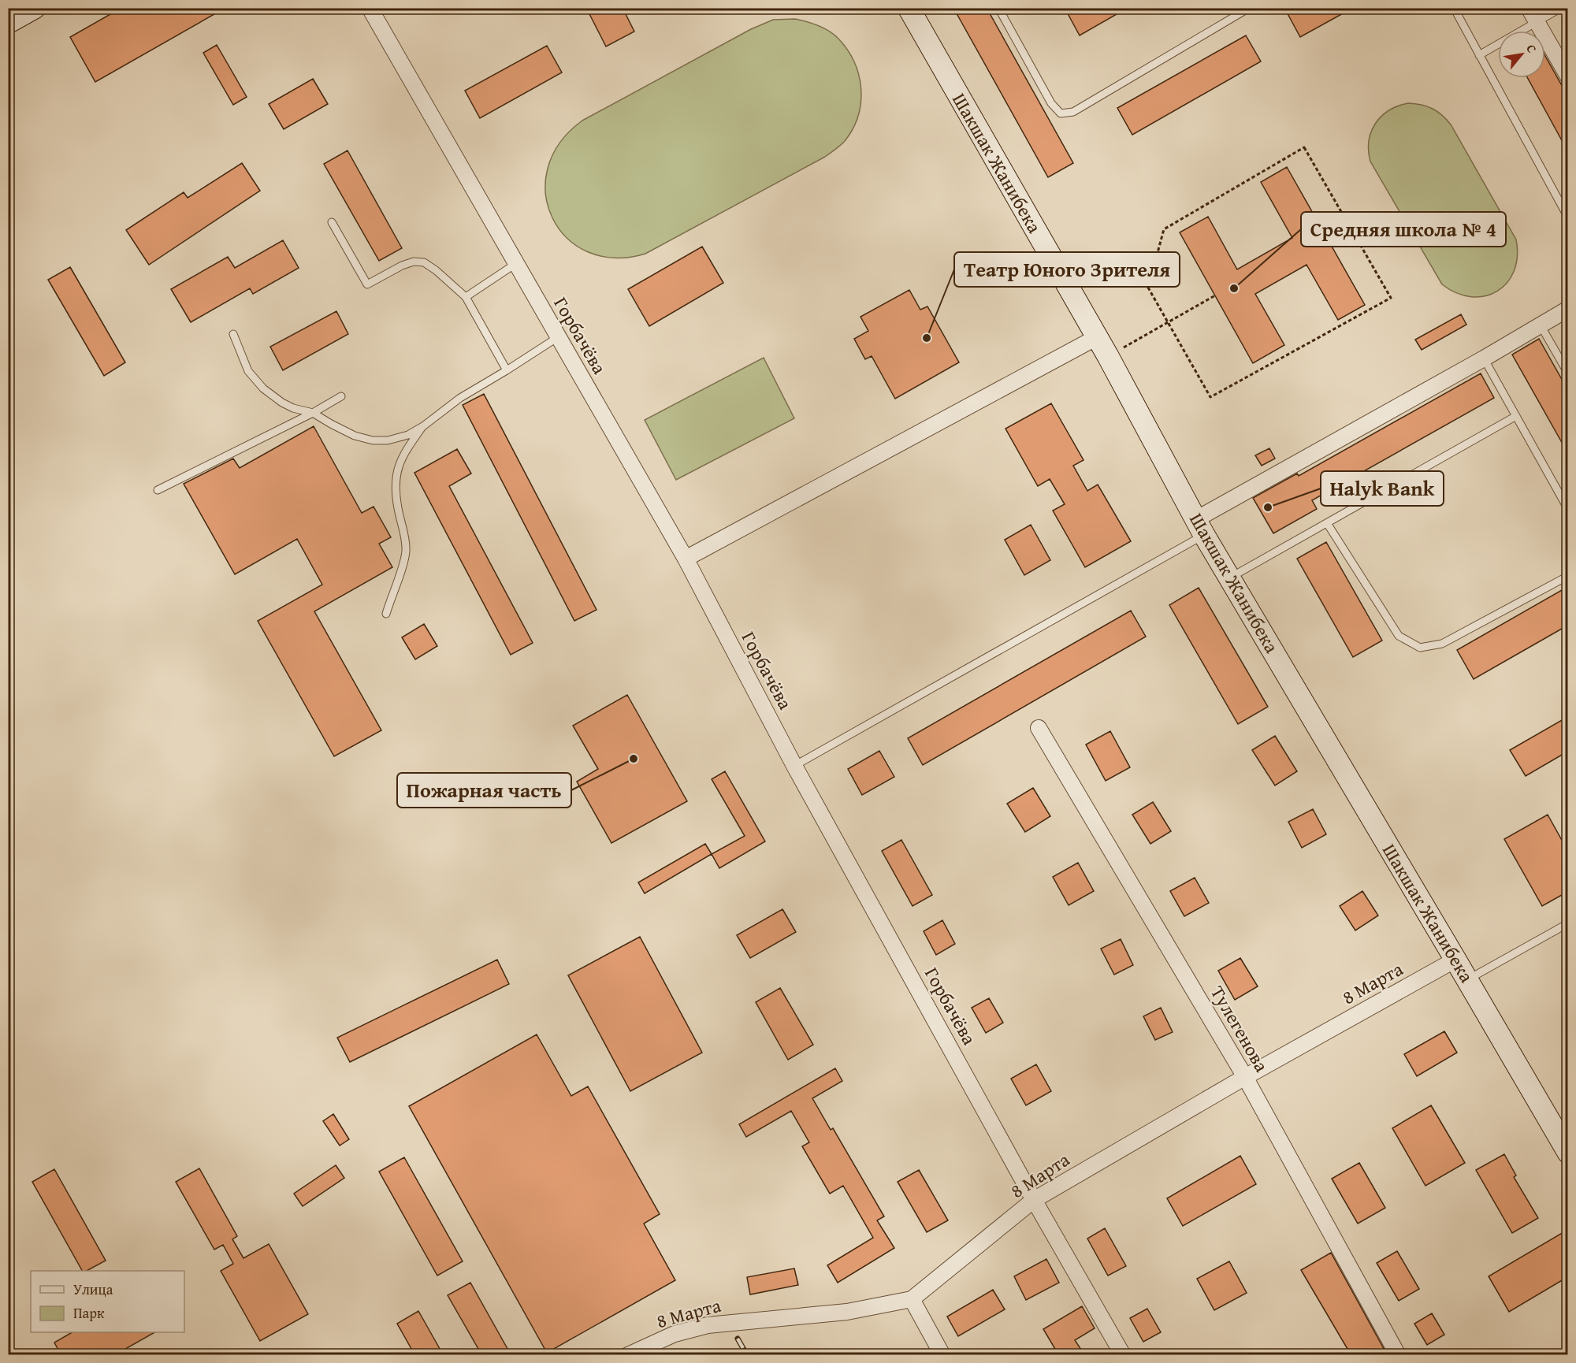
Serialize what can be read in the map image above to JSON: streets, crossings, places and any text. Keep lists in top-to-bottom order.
{
  "streets": {
    "main road": ["Шакшак Жанибека"],
    "street": ["Горбачёва", "8 Марта", "Тулегенова"]
  },
  "crossings": [
    ["Шакшак Жанибека", "8 Марта"],
    ["Горбачёва", "8 Марта"],
    ["8 Марта", "Тулегенова"]
  ],
  "places": [
    "Средняя школа № 4",
    "Театр Юного Зрителя",
    "Halyk Bank",
    "Пожарная часть"
  ],
  "legend": ["Улица", "Парк"],
  "north": "top right"
}
